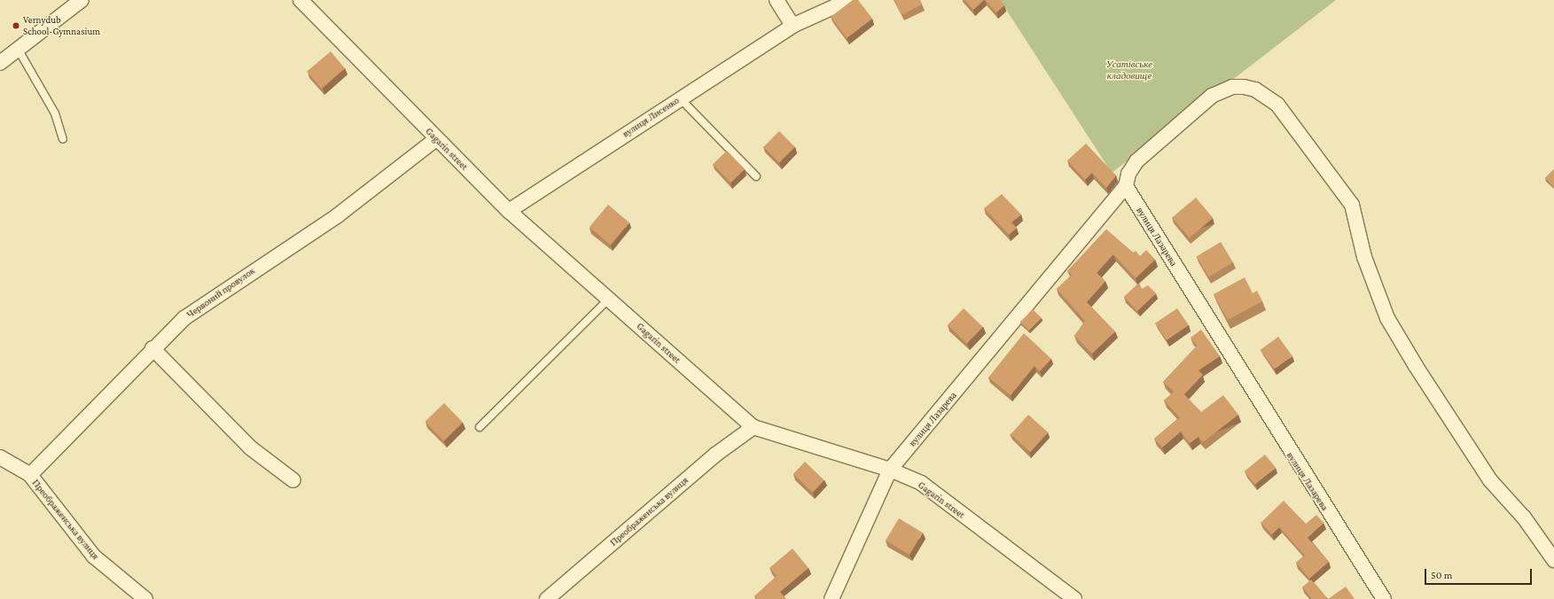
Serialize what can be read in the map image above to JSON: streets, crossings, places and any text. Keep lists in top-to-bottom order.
{
  "streets": {
    "street": [
      "вулиця Лисенко",
      "Gagarin street",
      "вулиця Лазарева",
      "Червоний провулок",
      "Преображенська вулиця"
    ]
  },
  "crossings": [
    ["вулиця Лисенко", "Gagarin street"],
    ["Gagarin street", "вулиця Лазарева"],
    ["Gagarin street", "Червоний провулок"],
    ["Gagarin street", "Преображенська вулиця"],
    ["Червоний провулок", "Преображенська вулиця"]
  ],
  "parks": ["Усатівське кладовище"],
  "places": ["Vernydub School-Gymnasium"],
  "scale_bar": "50 m"
}
